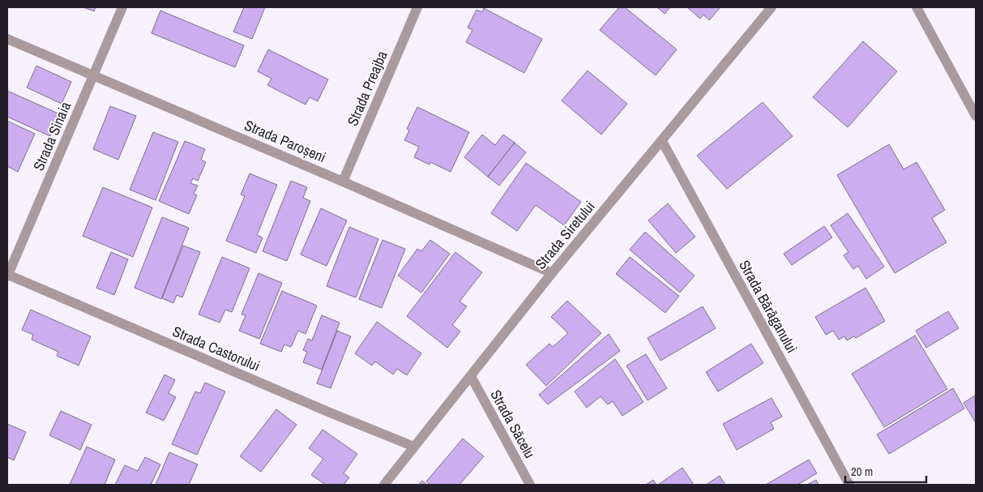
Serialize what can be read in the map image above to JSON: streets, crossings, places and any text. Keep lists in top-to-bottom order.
{
  "streets": {
    "street": [
      "Strada Preajba",
      "Strada Sinaia",
      "Strada Paroșeni",
      "Strada Siretului",
      "Strada Bărăganului",
      "Strada Castorului",
      "Strada Săcelu"
    ]
  },
  "crossings": [
    ["Strada Preajba", "Strada Paroșeni"],
    ["Strada Sinaia", "Strada Paroșeni"],
    ["Strada Sinaia", "Strada Castorului"],
    ["Strada Paroșeni", "Strada Siretului"],
    ["Strada Siretului", "Strada Bărăganului"],
    ["Strada Siretului", "Strada Castorului"],
    ["Strada Siretului", "Strada Săcelu"]
  ],
  "scale_bar": "20 m"
}
